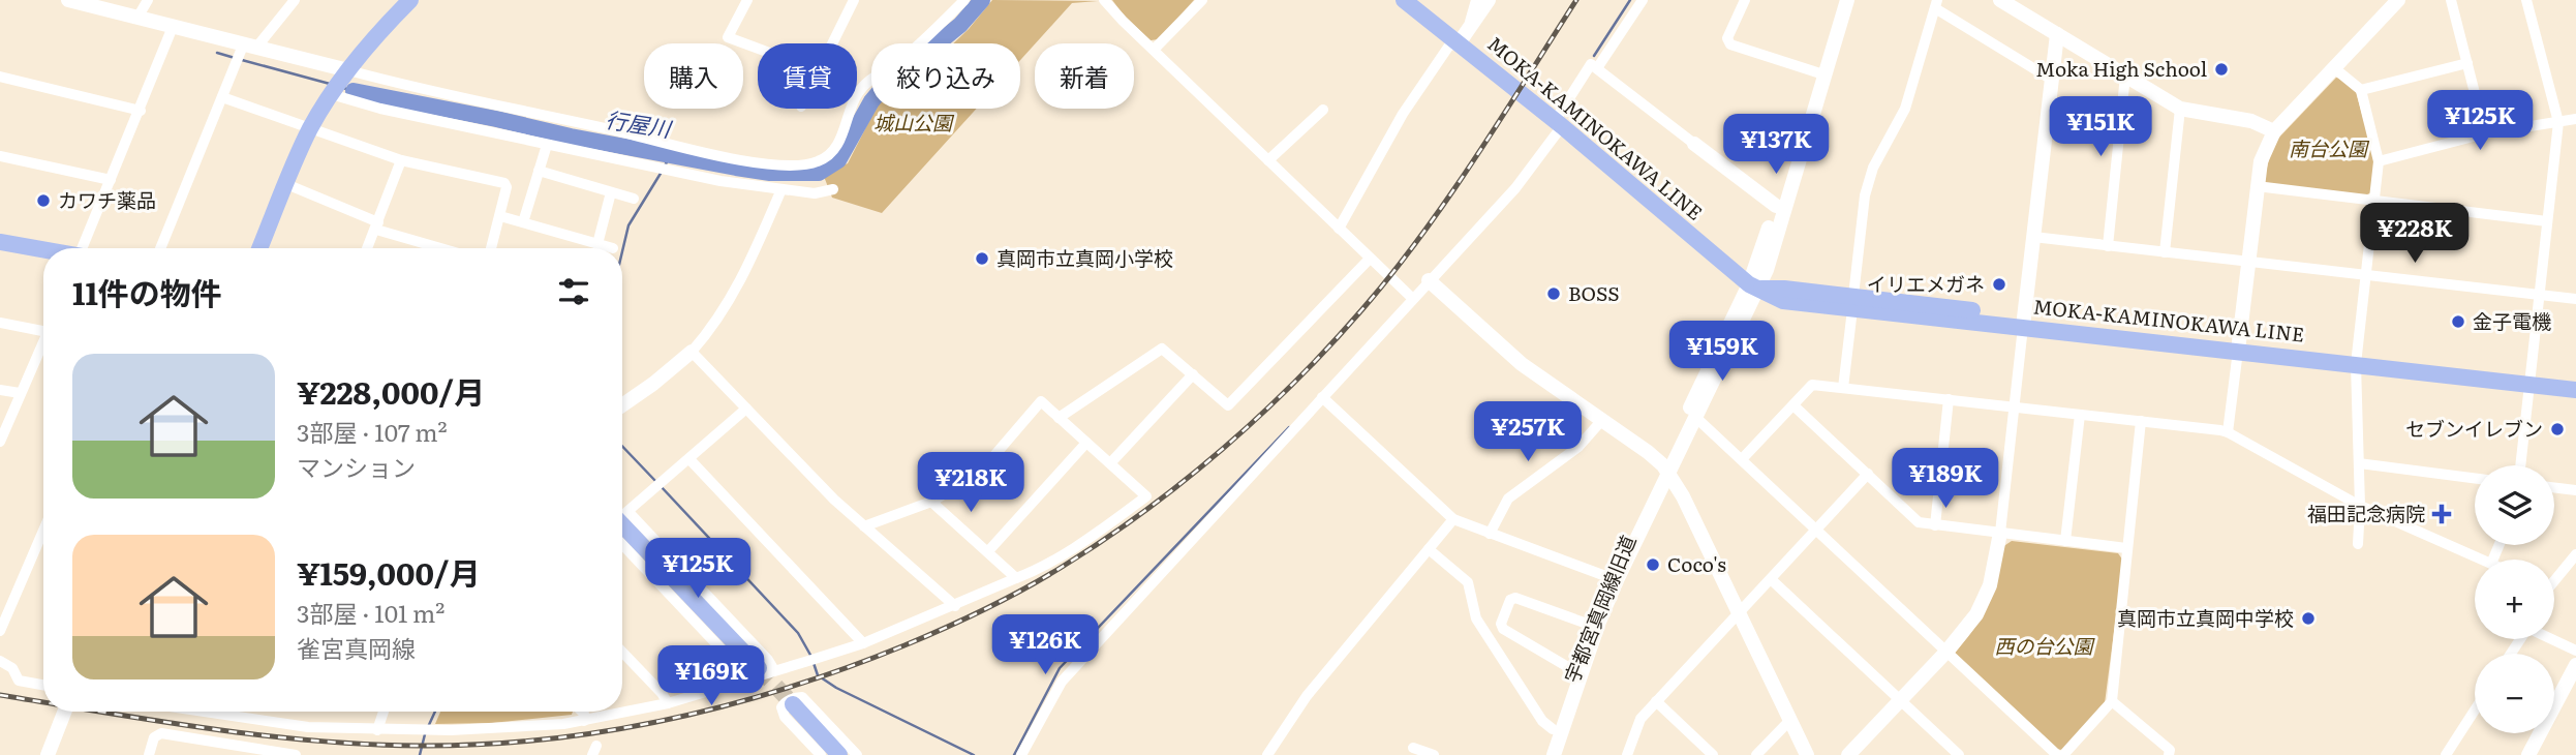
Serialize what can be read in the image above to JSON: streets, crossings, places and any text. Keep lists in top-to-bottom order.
{
  "streets": {
    "main road": ["MOKA-KAMINOKAWA LINE"],
    "street": ["宇都宮真岡線旧道"]
  },
  "water": ["行屋川"],
  "parks": ["城山公園", "南台公園", "西の台公園"],
  "places": {
    "other": [
      "Moka High School",
      "カワチ薬品",
      "真岡市立真岡小学校",
      "イリエメガネ",
      "BOSS",
      "金子電機",
      "セブンイレブン",
      "Coco's",
      "真岡市立真岡中学校"
    ],
    "health": ["福田記念病院"]
  },
  "page": {
    "chip": [
      "購入",
      "賃貸",
      "絞り込み",
      "新着"
    ],
    "price": [
      "¥125K",
      "¥151K",
      "¥137K",
      "¥228K",
      "¥159K",
      "¥257K",
      "¥189K",
      "¥218K",
      "¥125K",
      "¥126K",
      "¥169K"
    ],
    "heading": "11件の物件",
    "list": [
      {
        "name": "¥228,000/月",
        "note": "3部屋 · 107 m² · マンション"
      },
      {
        "name": "¥159,000/月",
        "note": "3部屋 · 101 m² · 雀宮真岡線"
      }
    ],
    "map_buttons": ["+", "−"]
  }
}
